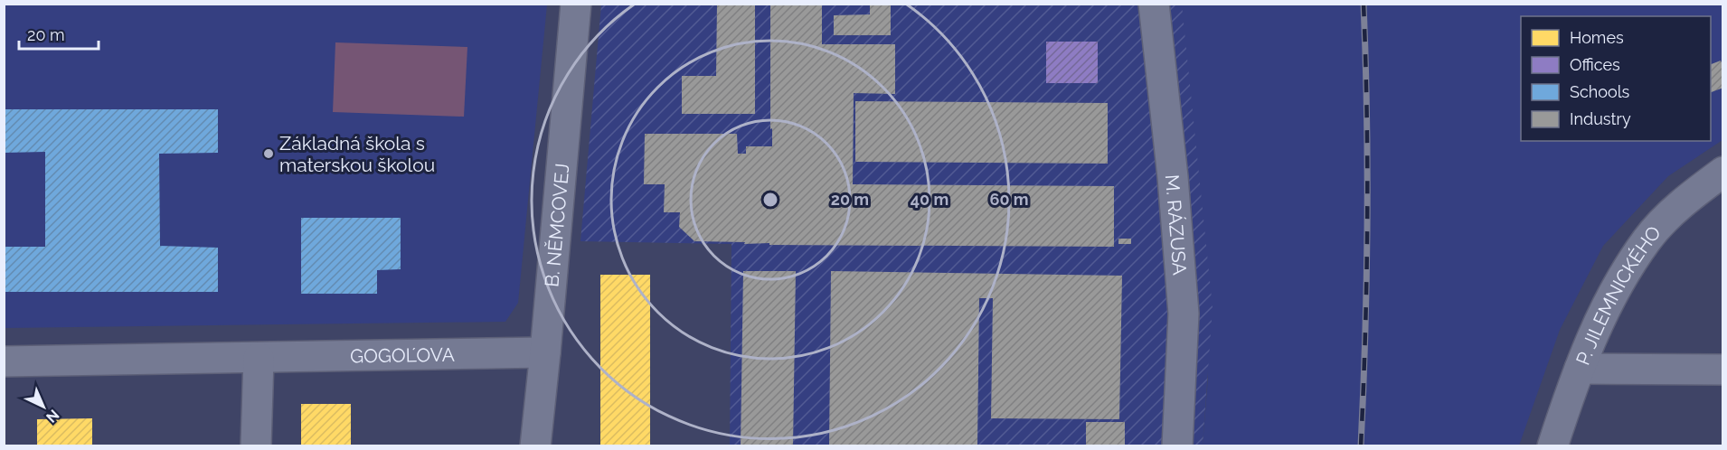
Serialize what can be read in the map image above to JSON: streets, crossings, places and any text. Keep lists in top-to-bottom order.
{
  "streets": {
    "street": [
      "B. NĚMCOVEJ",
      "M. RÁZUSA",
      "P. JILEMNICKÉHO",
      "GOGOĽOVA"
    ]
  },
  "crossings": [
    ["B. NĚMCOVEJ", "GOGOĽOVA"]
  ],
  "places": ["Základná škola s materskou školou"],
  "legend": [
    "Homes",
    "Offices",
    "Schools",
    "Industry"
  ],
  "scale_bar": "20 m",
  "north": "bottom right",
  "rings": ["20 m", "40 m", "60 m"]
}
